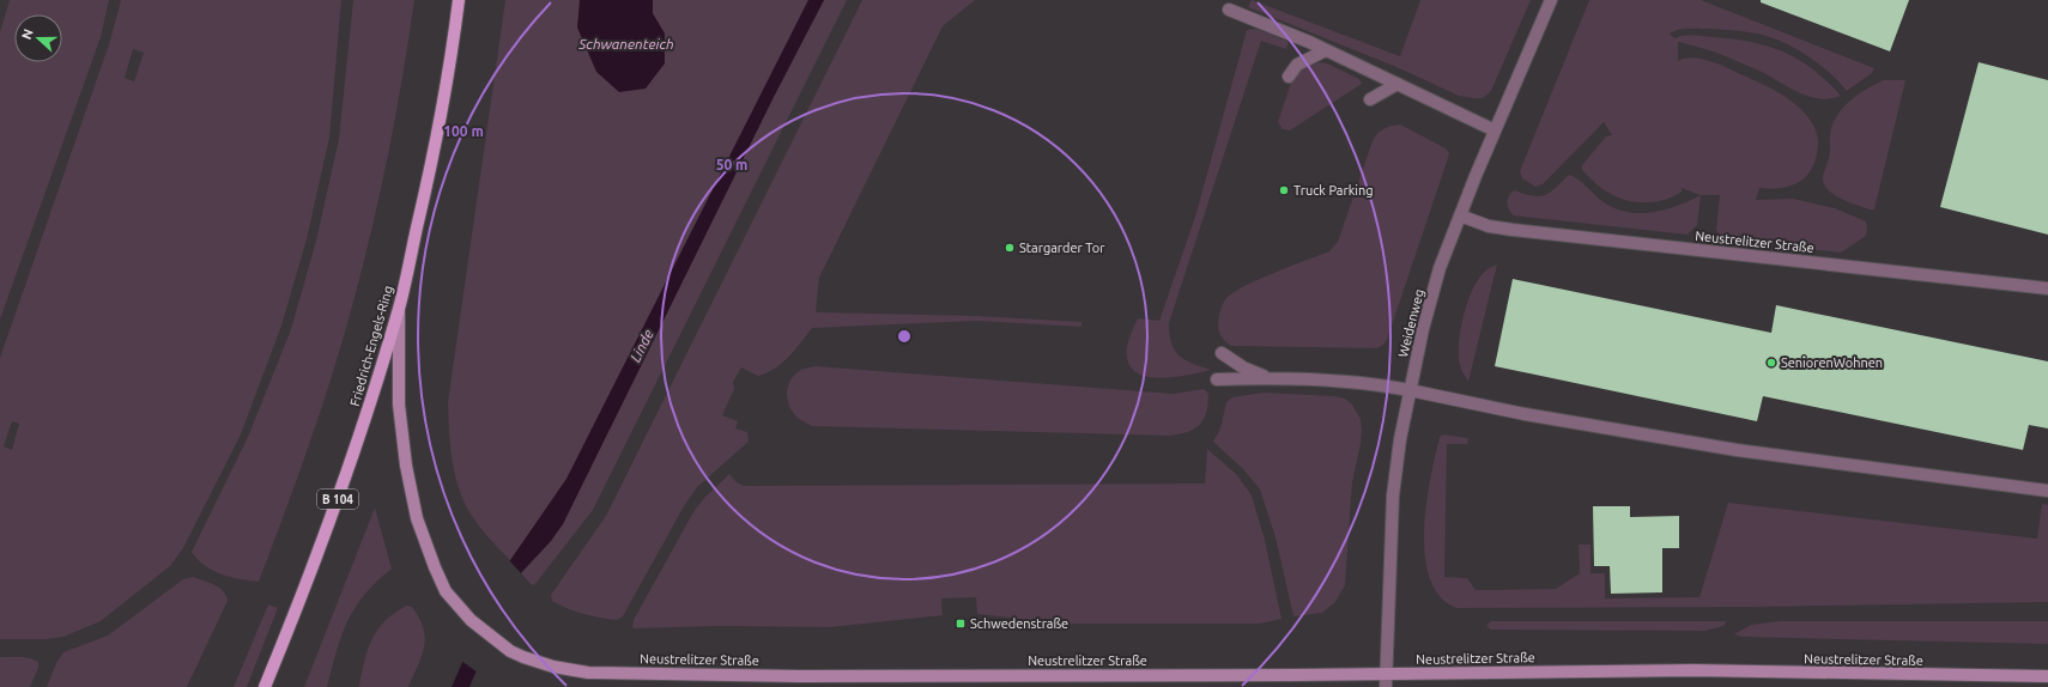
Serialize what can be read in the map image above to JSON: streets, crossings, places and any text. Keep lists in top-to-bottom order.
{
  "streets": {
    "main road": ["Neustrelitzer Straße", "Friedrich-Engels-Ring", "B 104"],
    "street": ["Weidenweg"]
  },
  "crossings": [
    ["Neustrelitzer Straße", "Weidenweg"],
    ["Neustrelitzer Straße", "Friedrich-Engels-Ring"]
  ],
  "water": ["Schwanenteich", "Linde"],
  "places": {
    "other": ["Truck Parking", "Stargarder Tor", "SeniorenWohnen"],
    "transit": ["Schwedenstraße"]
  },
  "north": "left",
  "rings": ["100 m", "50 m"]
}
